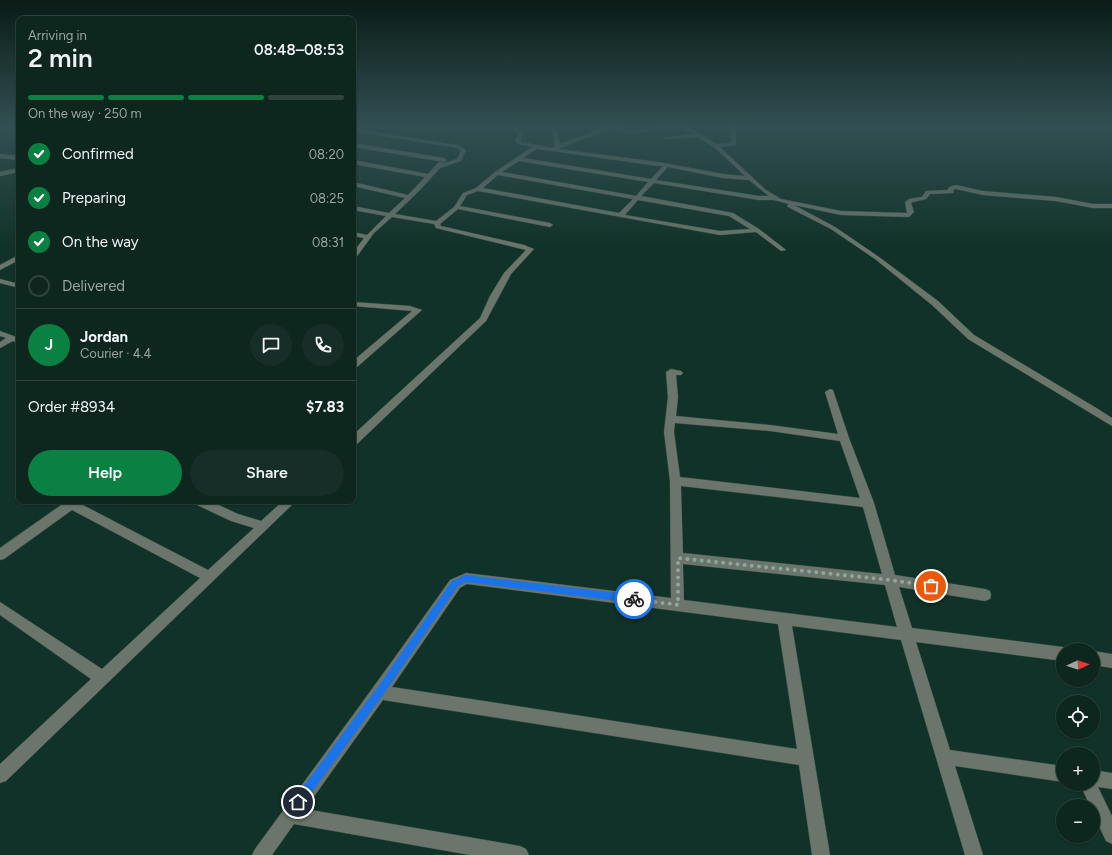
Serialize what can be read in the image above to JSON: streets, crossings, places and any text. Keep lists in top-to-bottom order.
{
  "north": "right",
  "page": {
    "heading": ["2 min", "Arriving in", "08:48–08:53"],
    "panel": [
      "Jordan",
      "Courier · 4.4",
      "Order #8934",
      "$7.83"
    ],
    "bar": "On the way · 250 m",
    "list": [
      ["Confirmed", "08:20"],
      ["Preparing", "08:25"],
      ["On the way", "08:31"],
      "Delivered"
    ],
    "round": "J",
    "buttons": ["Help", "Share"],
    "map_buttons": ["+", "−"]
  }
}
